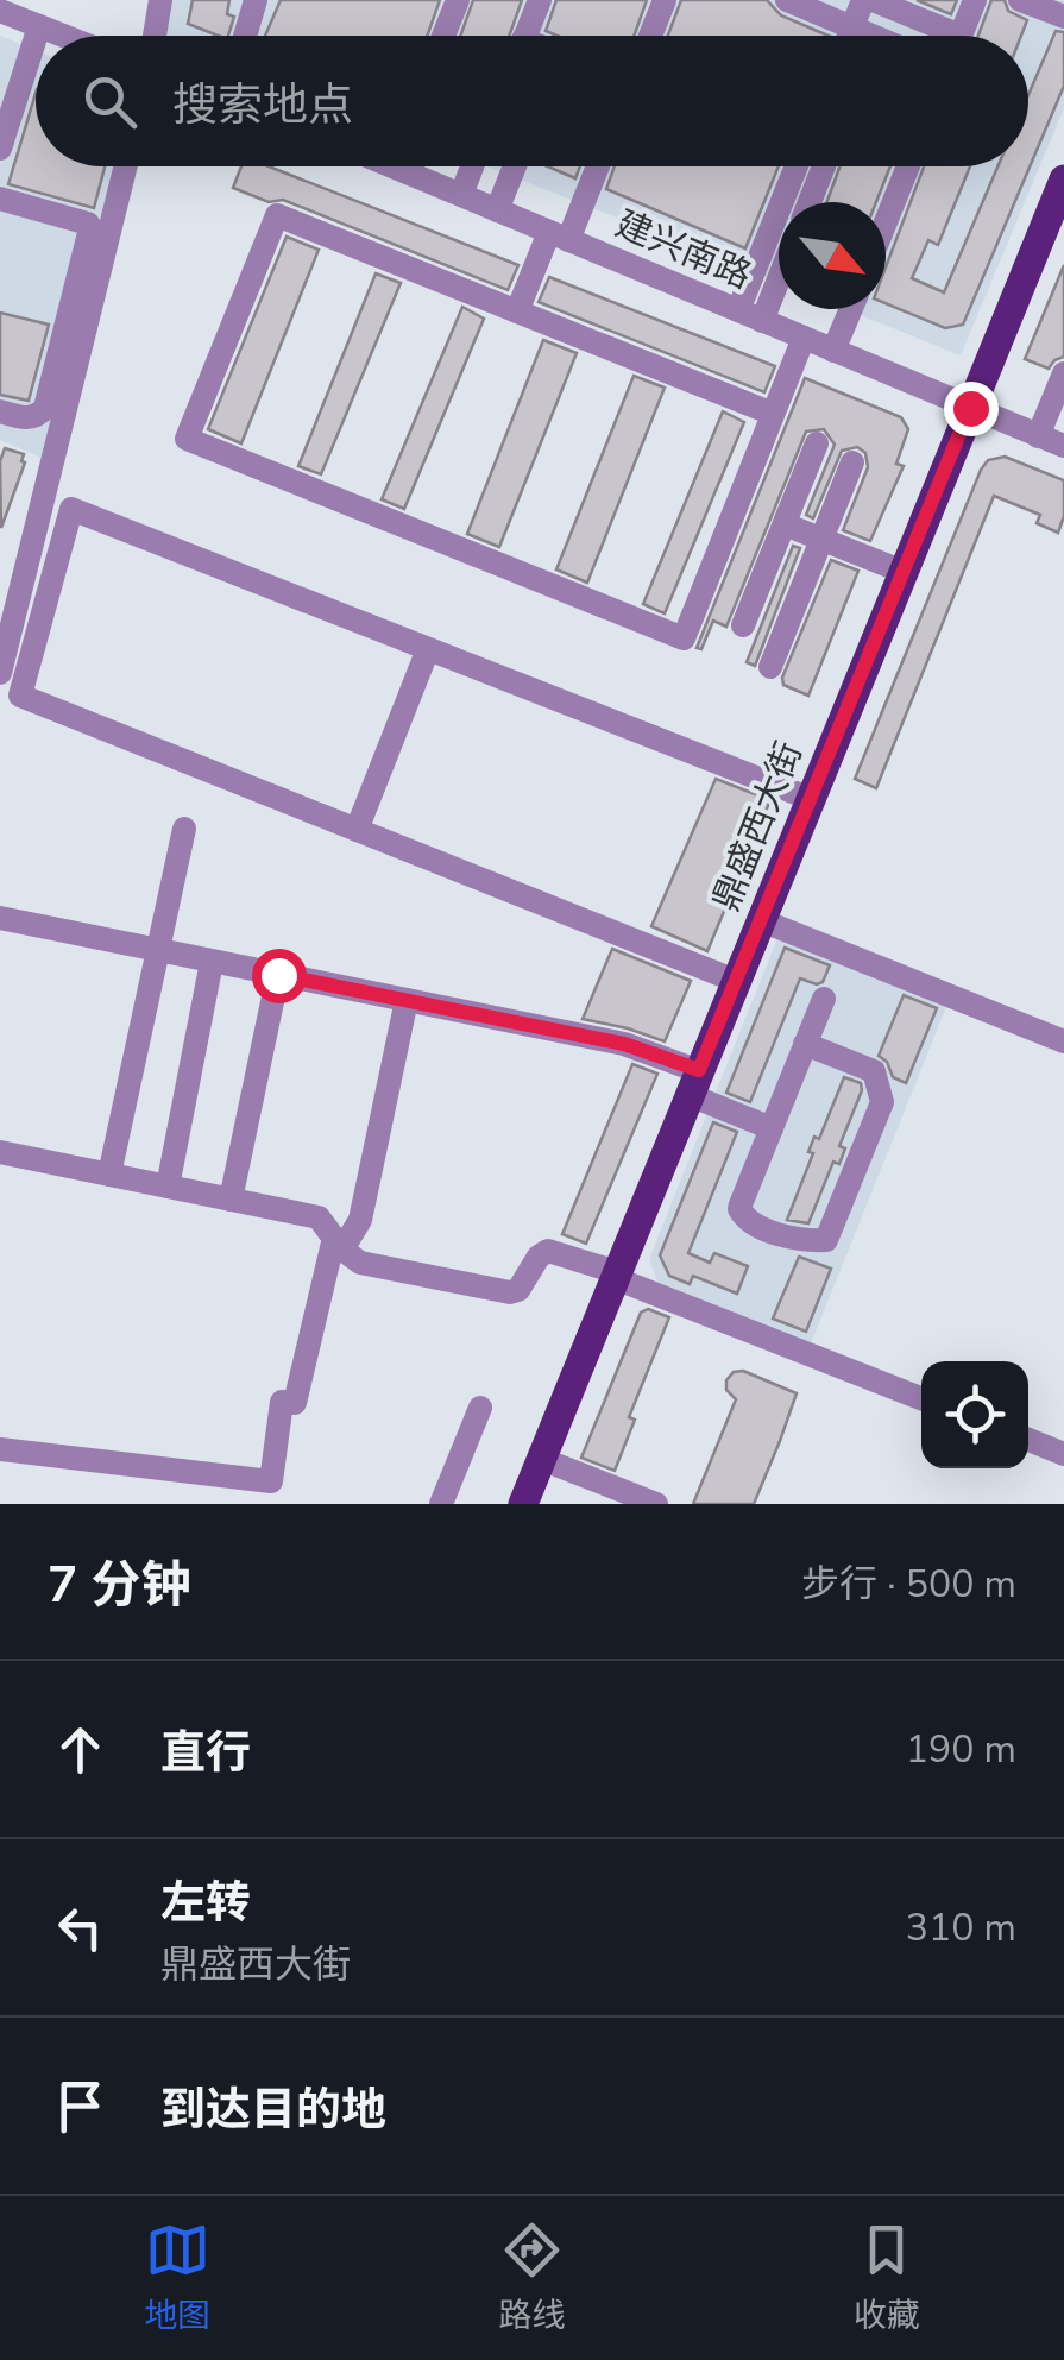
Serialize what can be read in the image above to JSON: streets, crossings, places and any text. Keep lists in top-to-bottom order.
{
  "streets": {
    "main road": ["鼎盛西大街"],
    "street": ["建兴南路"]
  },
  "crossings": [
    ["建兴南路", "鼎盛西大街"]
  ],
  "north": "bottom right",
  "page": {
    "search": "搜索地点",
    "heading": ["7 分钟", "步行 · 500 m"],
    "list": [
      ["直行", "190 m"],
      ["左转", "鼎盛西大街", "310 m"],
      "到达目的地"
    ],
    "nav": ["地图", "路线", "收藏"]
  }
}
